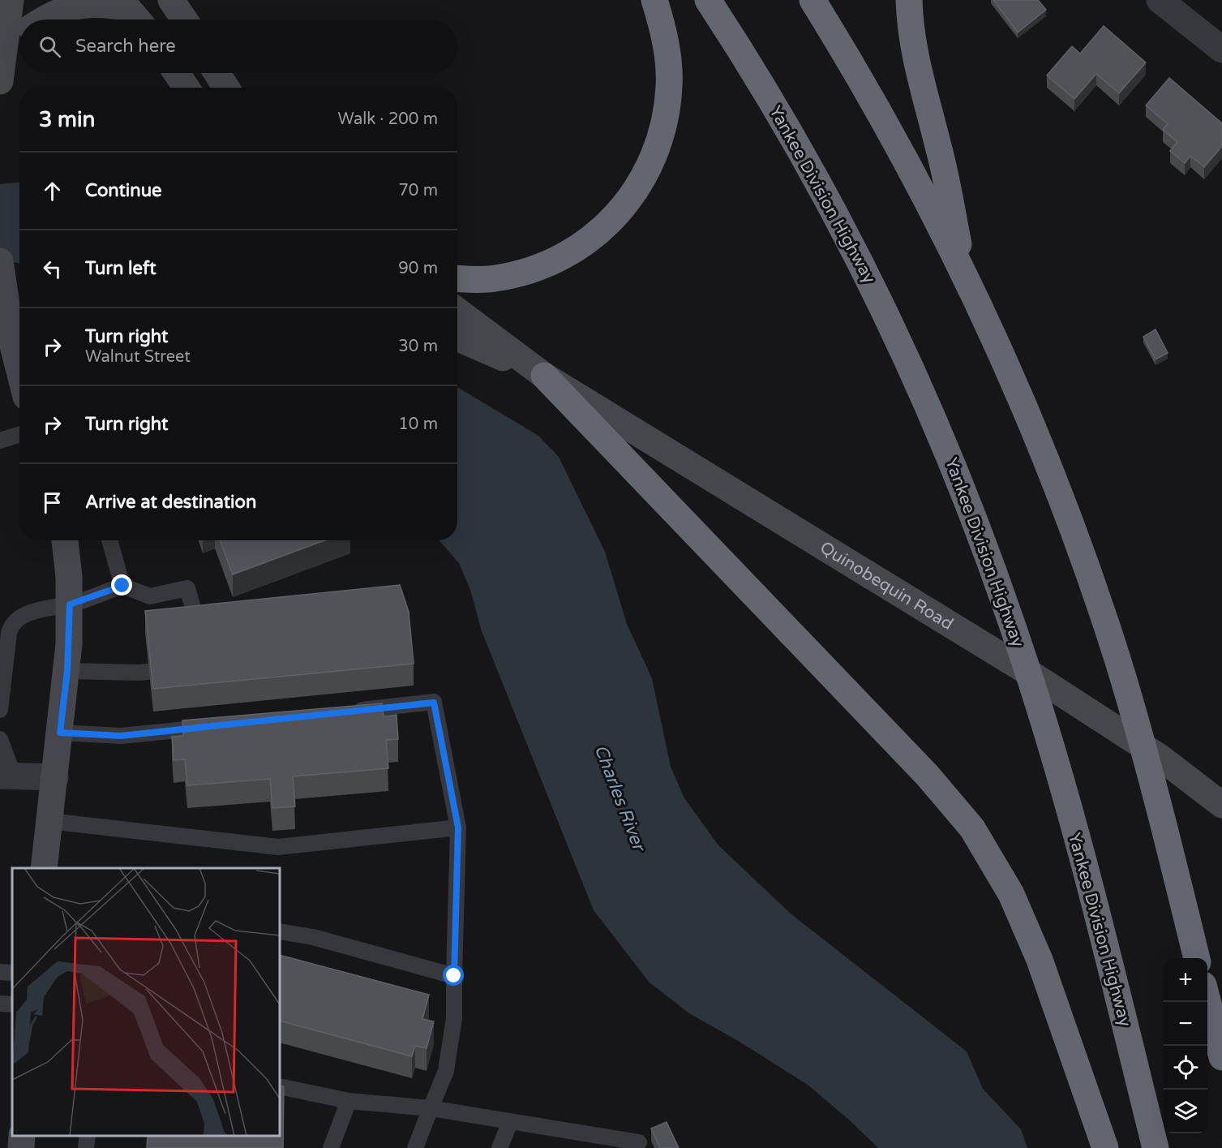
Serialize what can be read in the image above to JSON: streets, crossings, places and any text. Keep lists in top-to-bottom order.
{
  "streets": {
    "highway": ["Yankee Division Highway"],
    "main road": ["Quinobequin Road"]
  },
  "water": ["Charles River"],
  "page": {
    "search": "Search here",
    "heading": ["3 min", "Walk · 200 m"],
    "list": [
      ["Continue", "70 m"],
      ["Turn left", "90 m"],
      ["Turn right", "Walnut Street", "30 m"],
      ["Turn right", "10 m"],
      "Arrive at destination"
    ],
    "map_buttons": ["+", "−"]
  }
}
